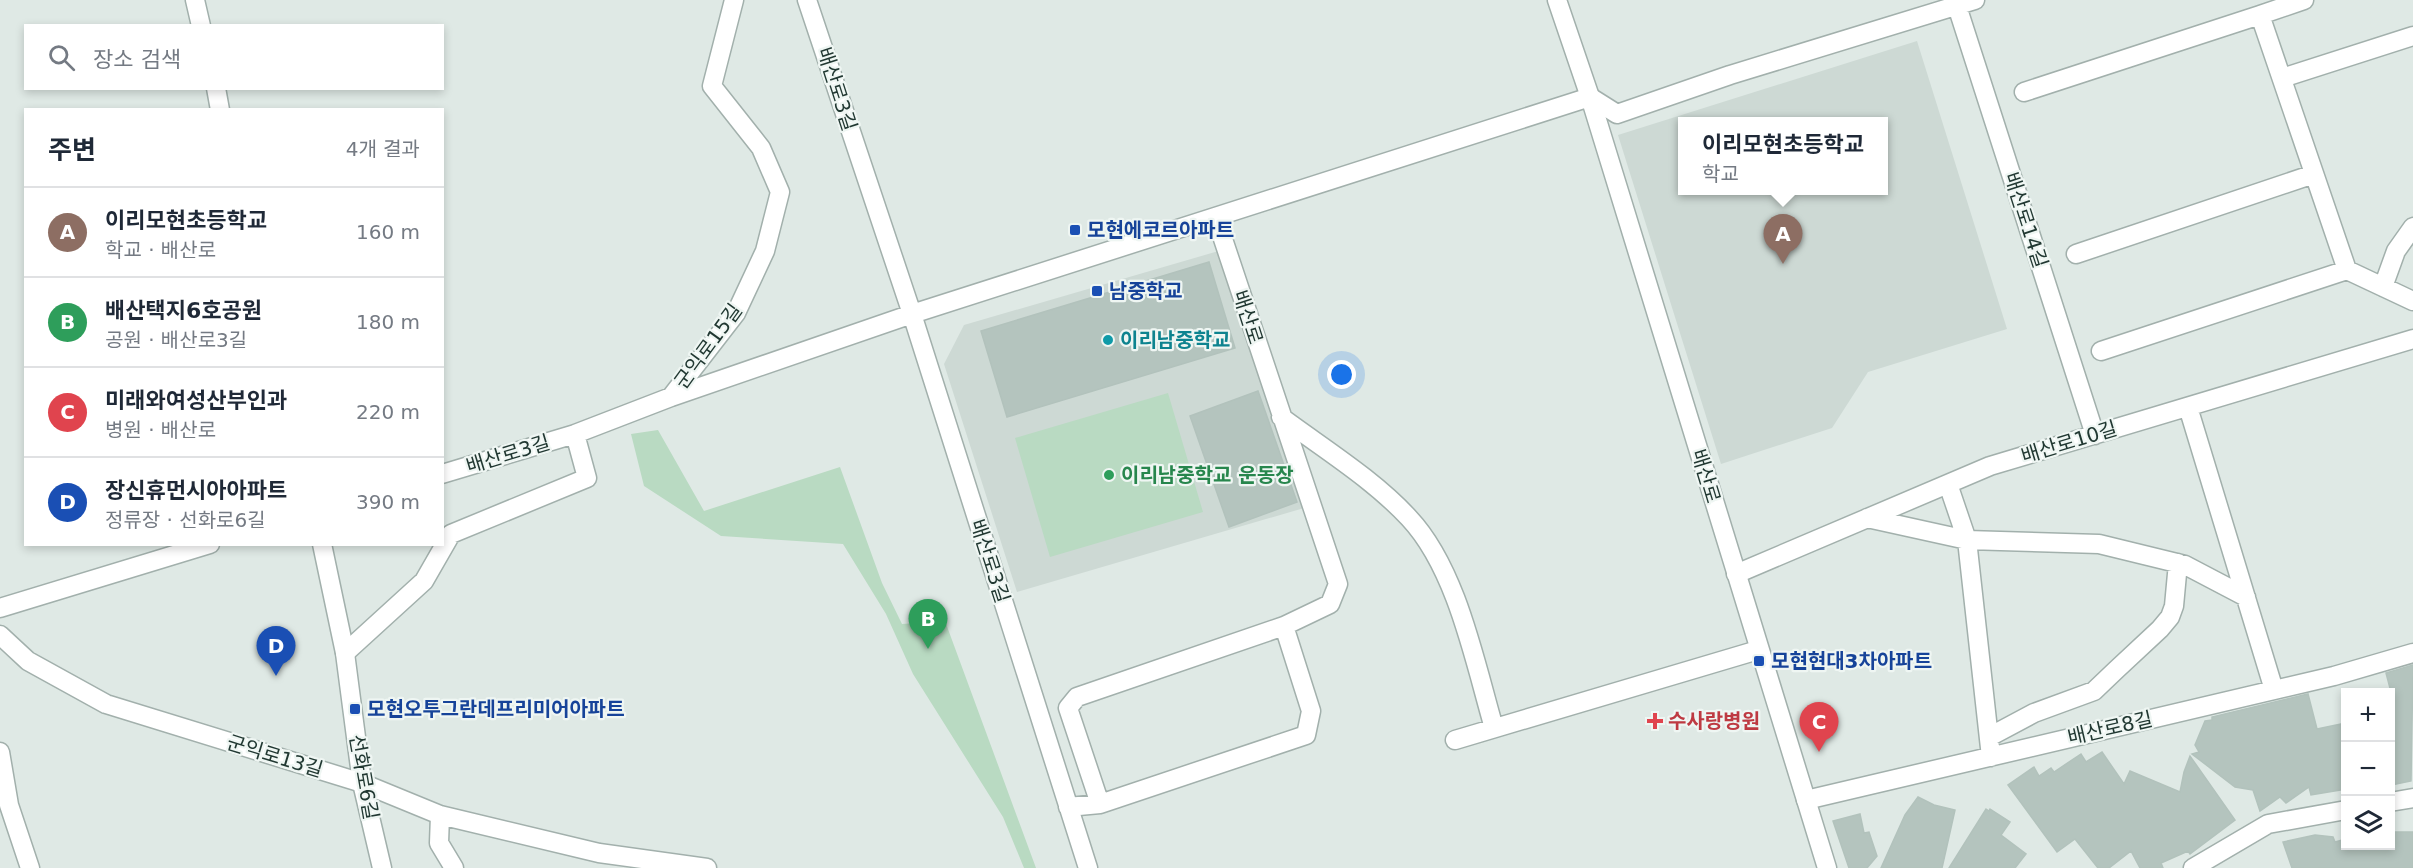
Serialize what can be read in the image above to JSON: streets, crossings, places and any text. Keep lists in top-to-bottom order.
{
  "streets": {
    "street": [
      "배산로3길",
      "배산로14길",
      "배산로",
      "군익로15길",
      "배산로10길",
      "배산로8길",
      "군익로13길",
      "선화로6길"
    ]
  },
  "crossings": [
    ["배산로3길", "배산로"],
    ["배산로3길", "군익로15길"],
    ["배산로14길", "배산로10길"],
    ["배산로", "배산로10길"],
    ["배산로", "배산로8길"],
    ["군익로13길", "선화로6길"]
  ],
  "places": {
    "transit": [
      "모현에코르아파트",
      "남중학교",
      "모현현대3차아파트",
      "모현오투그란데프리미어아파트"
    ],
    "other": ["이리남중학교", "이리남중학교 운동장"],
    "health": ["수사랑병원"]
  },
  "page": {
    "search": "장소 검색",
    "heading": ["주변", "4개 결과"],
    "popup": ["이리모현초등학교", "학교"],
    "list": [
      {
        "mark": "A",
        "name": "이리모현초등학교",
        "note": "학교 · 배산로",
        "value": "160 m"
      },
      {
        "mark": "B",
        "name": "배산택지6호공원",
        "note": "공원 · 배산로3길",
        "value": "180 m"
      },
      {
        "mark": "C",
        "name": "미래와여성산부인과",
        "note": "병원 · 배산로",
        "value": "220 m"
      },
      {
        "mark": "D",
        "name": "장신휴먼시아아파트",
        "note": "정류장 · 선화로6길",
        "value": "390 m"
      }
    ],
    "pins": [
      "A",
      "B",
      "D",
      "C"
    ],
    "map_buttons": ["+", "−"]
  }
}
